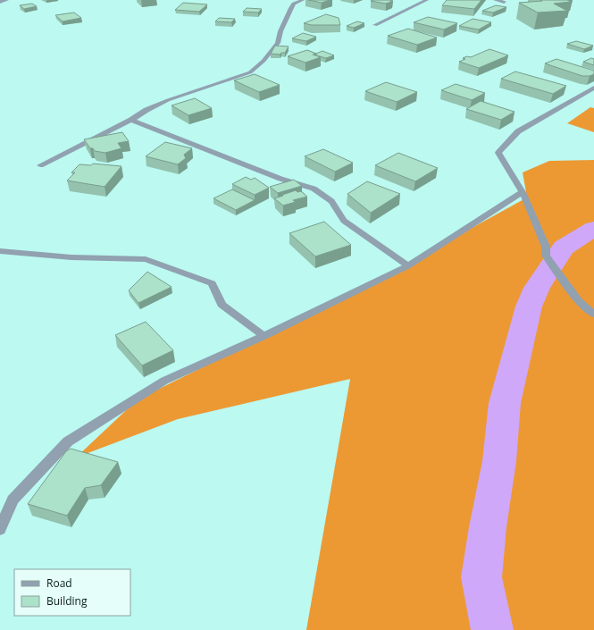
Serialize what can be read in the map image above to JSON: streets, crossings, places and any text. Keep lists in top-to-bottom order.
{
  "legend": ["Road", "Building"]
}
